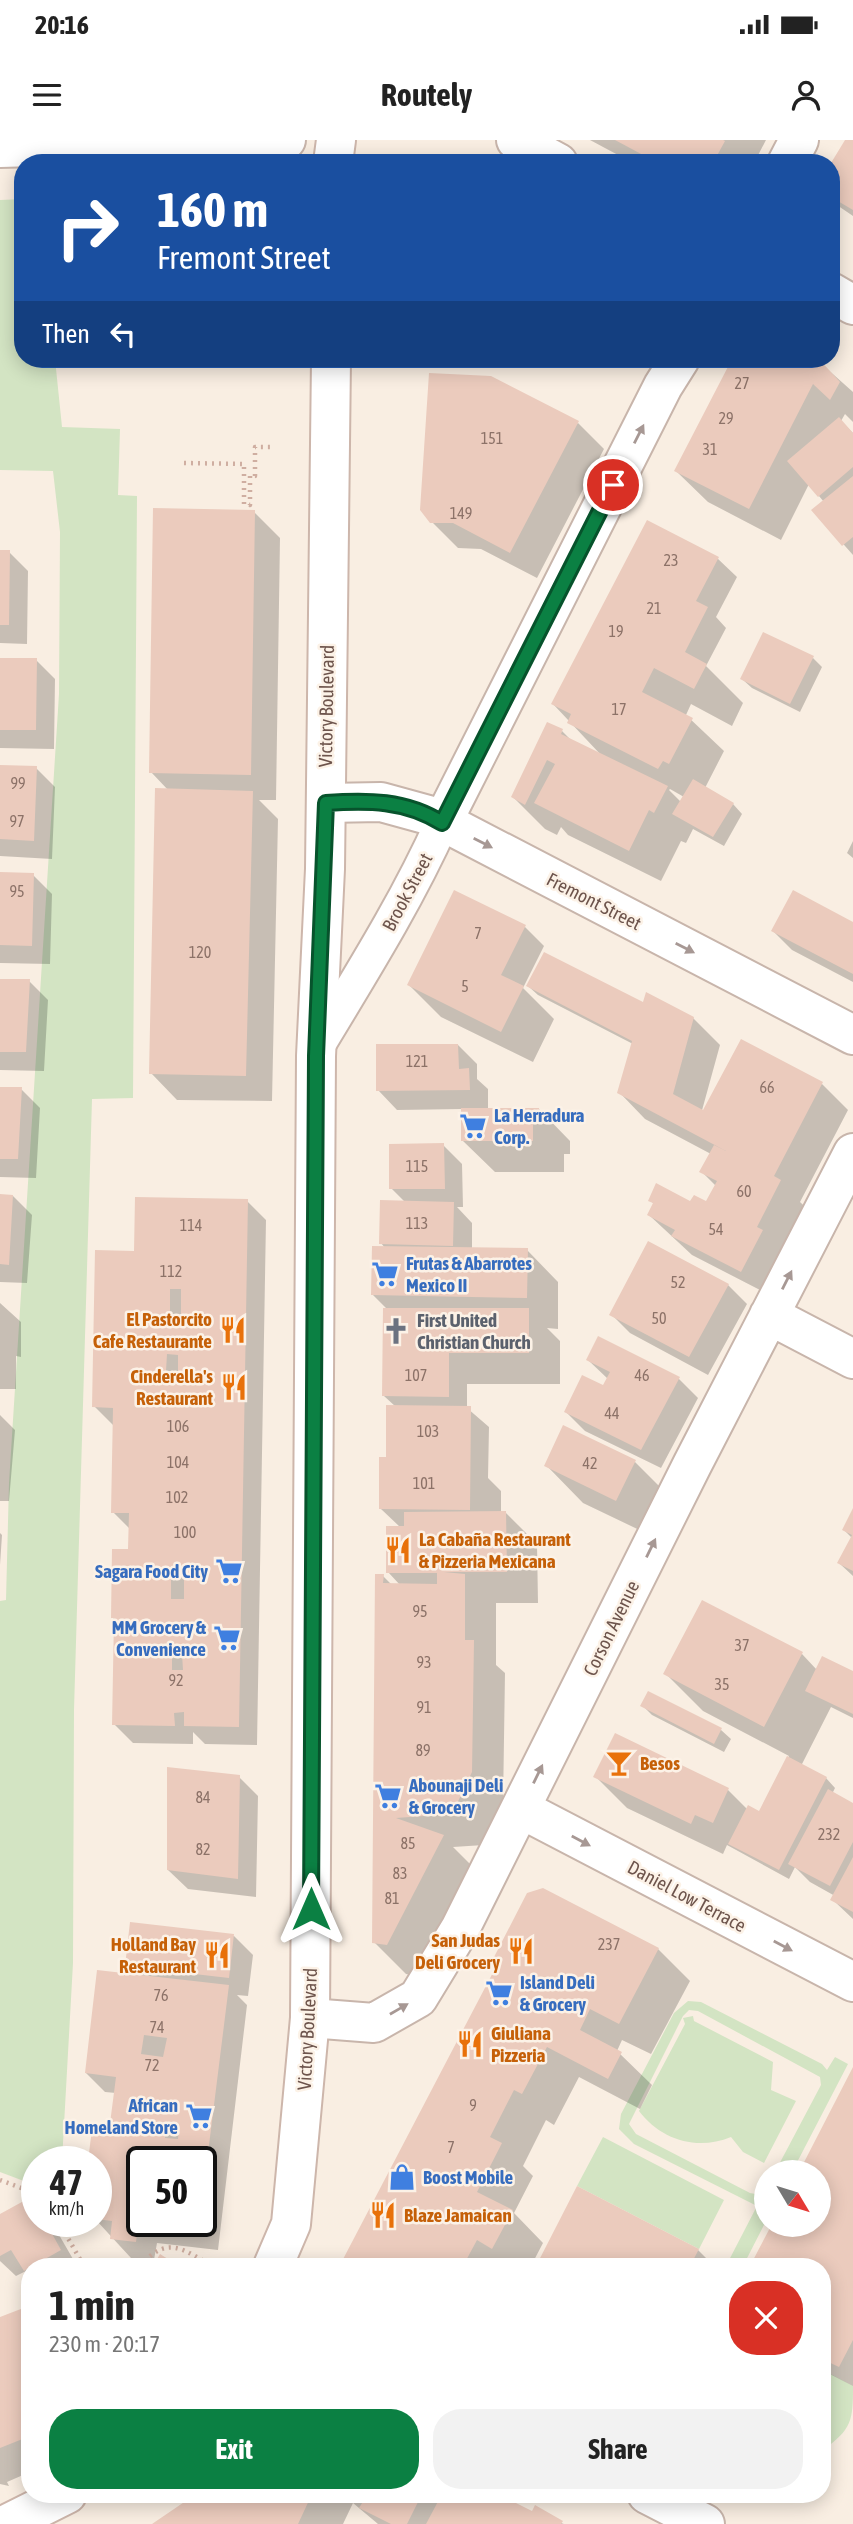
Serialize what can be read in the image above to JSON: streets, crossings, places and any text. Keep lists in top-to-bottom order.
{
  "streets": {
    "street": [
      "Victory Boulevard",
      "Brook Street",
      "Fremont Street",
      "Corson Avenue",
      "Daniel Low Terrace"
    ]
  },
  "crossings": [
    ["Victory Boulevard", "Brook Street"],
    ["Victory Boulevard", "Fremont Street"],
    ["Victory Boulevard", "Corson Avenue"],
    ["Brook Street", "Fremont Street"],
    ["Corson Avenue", "Daniel Low Terrace"]
  ],
  "one_way": [
    "Brook Street",
    "Fremont Street",
    "Corson Avenue",
    "Daniel Low Terrace"
  ],
  "places": {
    "supermarket": [
      "La Herradura Corp.",
      "Frutas & Abarrotes Mexico II",
      "Sagara Food City",
      "MM Grocery & Convenience",
      "Abounaji Deli & Grocery",
      "Island Deli & Grocery",
      "African Homeland Store"
    ],
    "restaurant": [
      "El Pastorcito Cafe Restaurante",
      "Cinderella's Restaurant",
      "La Cabaña Restaurant & Pizzeria Mexicana",
      "San Judas Deli Grocery",
      "Holland Bay Restaurant",
      "Giuliana Pizzeria",
      "Blaze Jamaican"
    ],
    "church": ["First United Christian Church"],
    "bar": ["Besos"],
    "shop": ["Boost Mobile"]
  },
  "house_numbers": [
    "27",
    "29",
    "151",
    "31",
    "149",
    "23",
    "21",
    "19",
    "17",
    "99",
    "97",
    "95",
    "7",
    "120",
    "5",
    "121",
    "66",
    "115",
    "60",
    "113",
    "114",
    "54",
    "112",
    "52",
    "50",
    "107",
    "46",
    "44",
    "106",
    "103",
    "104",
    "42",
    "101",
    "102",
    "100",
    "95",
    "37",
    "93",
    "92",
    "35",
    "91",
    "89",
    "84",
    "232",
    "85",
    "82",
    "83",
    "81",
    "237",
    "76",
    "74",
    "72",
    "9",
    "7"
  ],
  "north": "bottom right",
  "page": {
    "status": "20:16",
    "header": "Routely",
    "turn": ["160 m", "Fremont Street"],
    "then": "Then",
    "speed": "47 km/h",
    "limit": "50",
    "heading": ["1 min", "230 m · 20:17"],
    "buttons": ["Exit", "Share"]
  }
}
